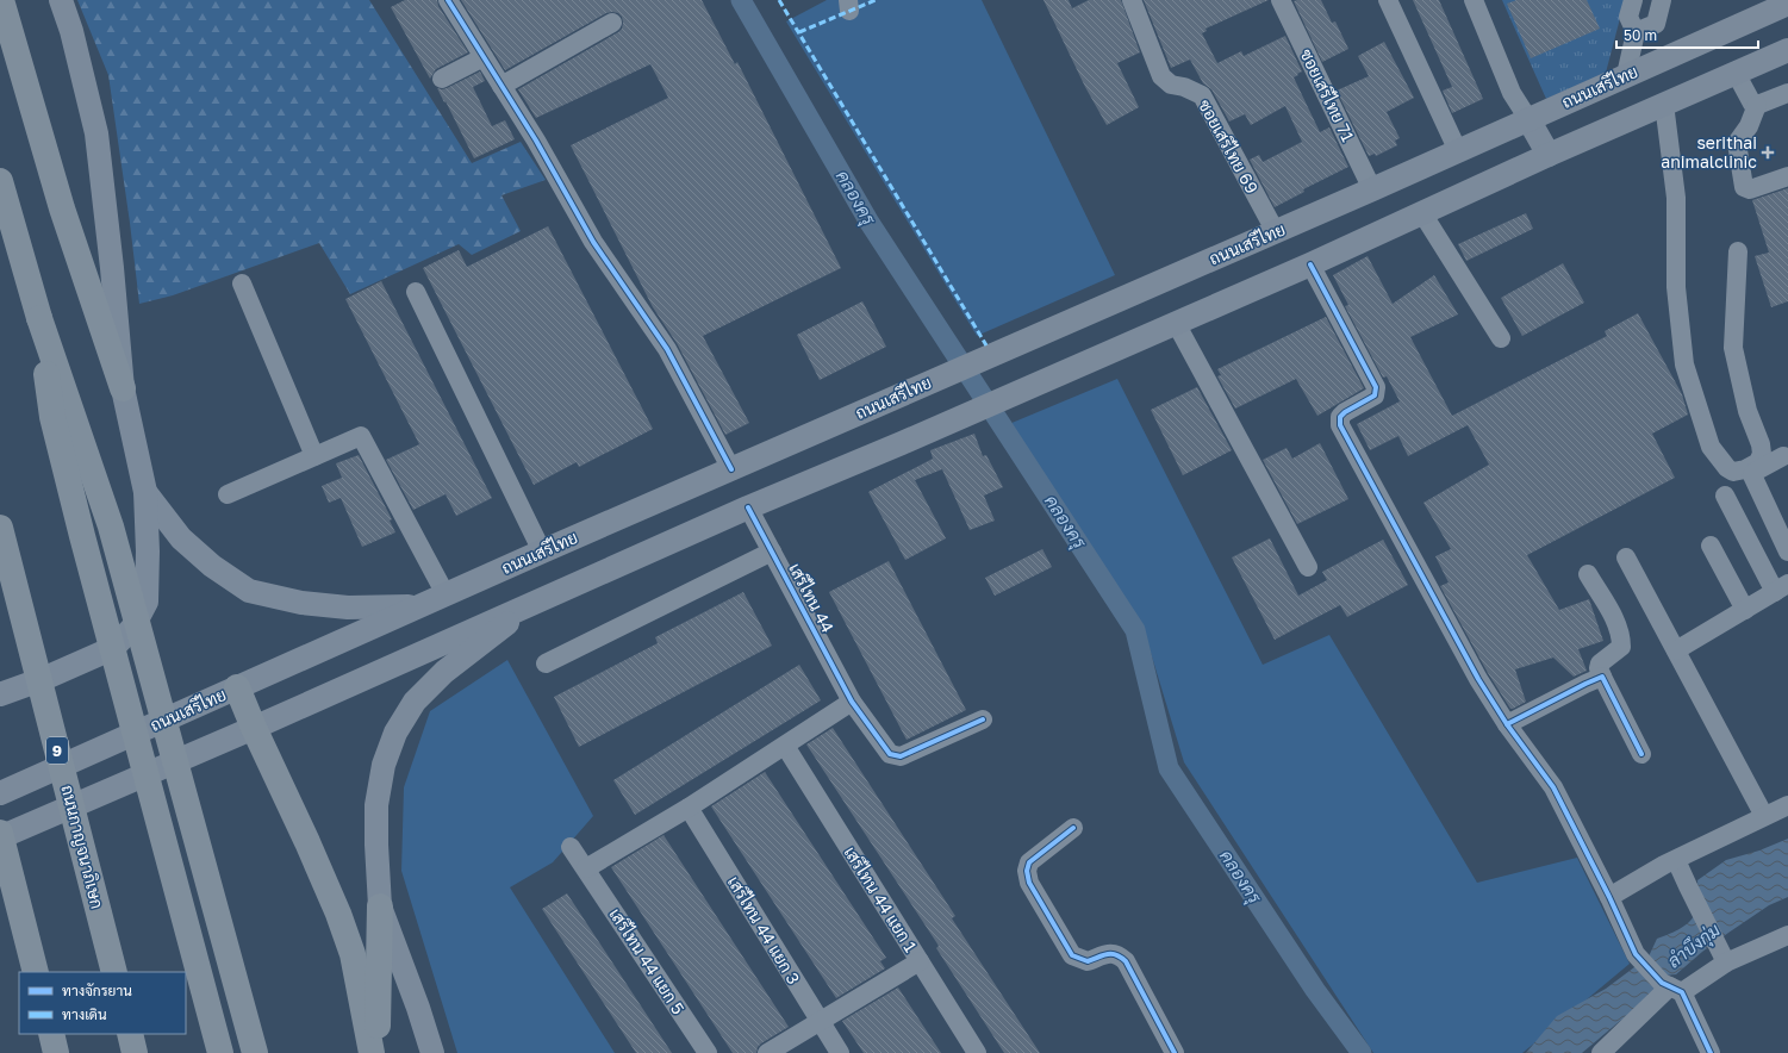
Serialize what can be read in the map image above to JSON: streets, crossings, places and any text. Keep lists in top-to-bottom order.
{
  "streets": {
    "highway": ["9", "ถนนกาญจนาภิเษก"],
    "main road": ["ถนนเสรีไทย"],
    "street": [
      "ซอยเสรีไทย 71",
      "ซอยเสรีไทย 69",
      "เสรีไทน 44",
      "เสรีไทน 44 แยก 1",
      "เสรีไทน 44 แยก 3",
      "เสรีไทน 44 แยก 5"
    ]
  },
  "crossings": [
    ["ถนนเสรีไทย", "ซอยเสรีไทย 71"],
    ["ถนนเสรีไทย", "ซอยเสรีไทย 69"]
  ],
  "water": ["คลองครุ", "ลำบึงกุ่ม"],
  "places": {
    "health": ["serithai animalclinic"]
  },
  "legend": ["ทางจักรยาน", "ทางเดิน"],
  "scale_bar": "50 m"
}
